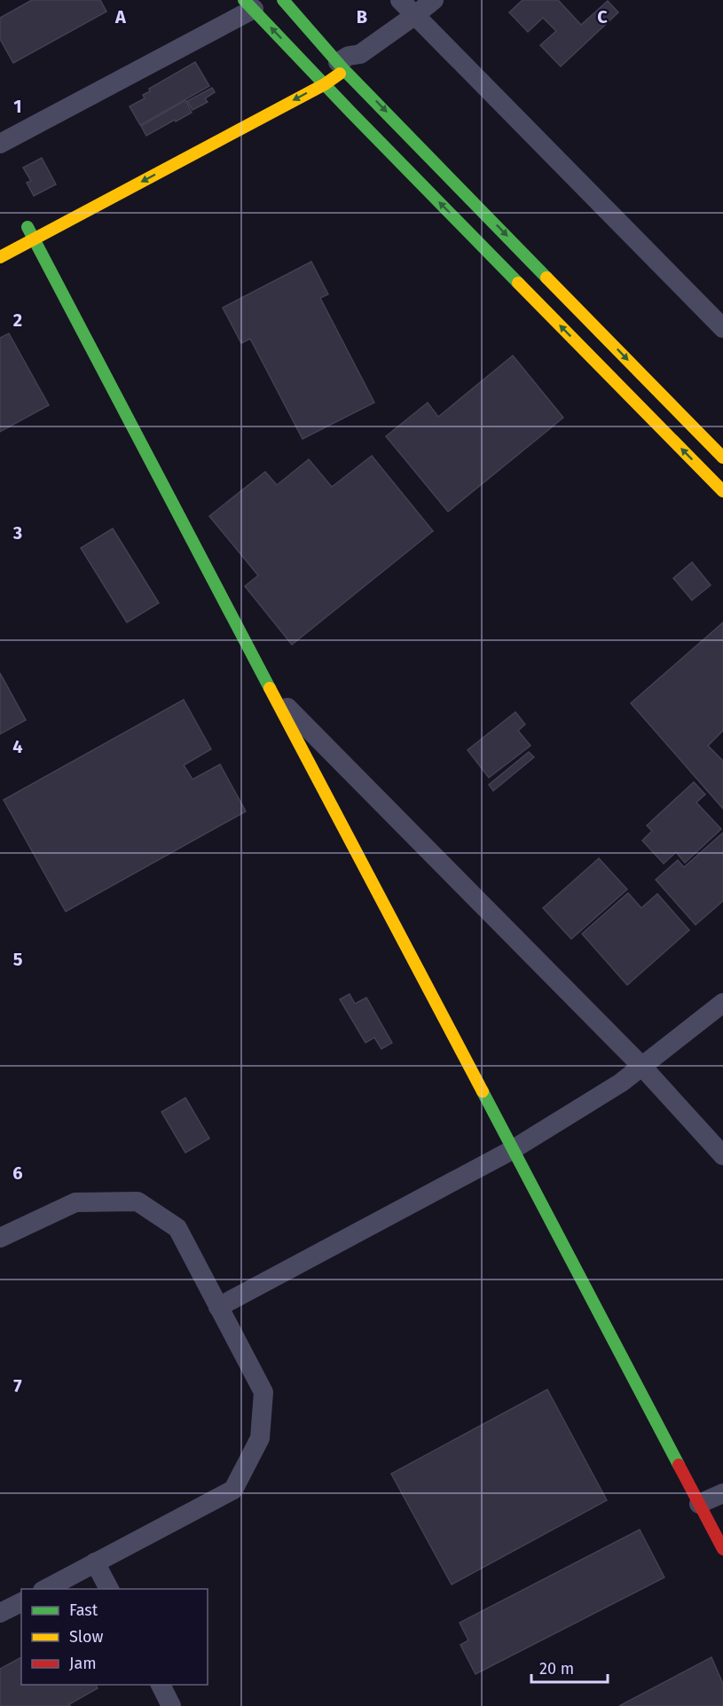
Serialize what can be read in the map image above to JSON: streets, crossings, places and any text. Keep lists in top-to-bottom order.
{
  "legend": ["Fast", "Slow", "Jam"],
  "scale_bar": "20 m",
  "grid": {
    "columns": ["A", "B", "C"],
    "rows": [
      "1",
      "2",
      "3",
      "4",
      "5",
      "6",
      "7"
    ]
  }
}
